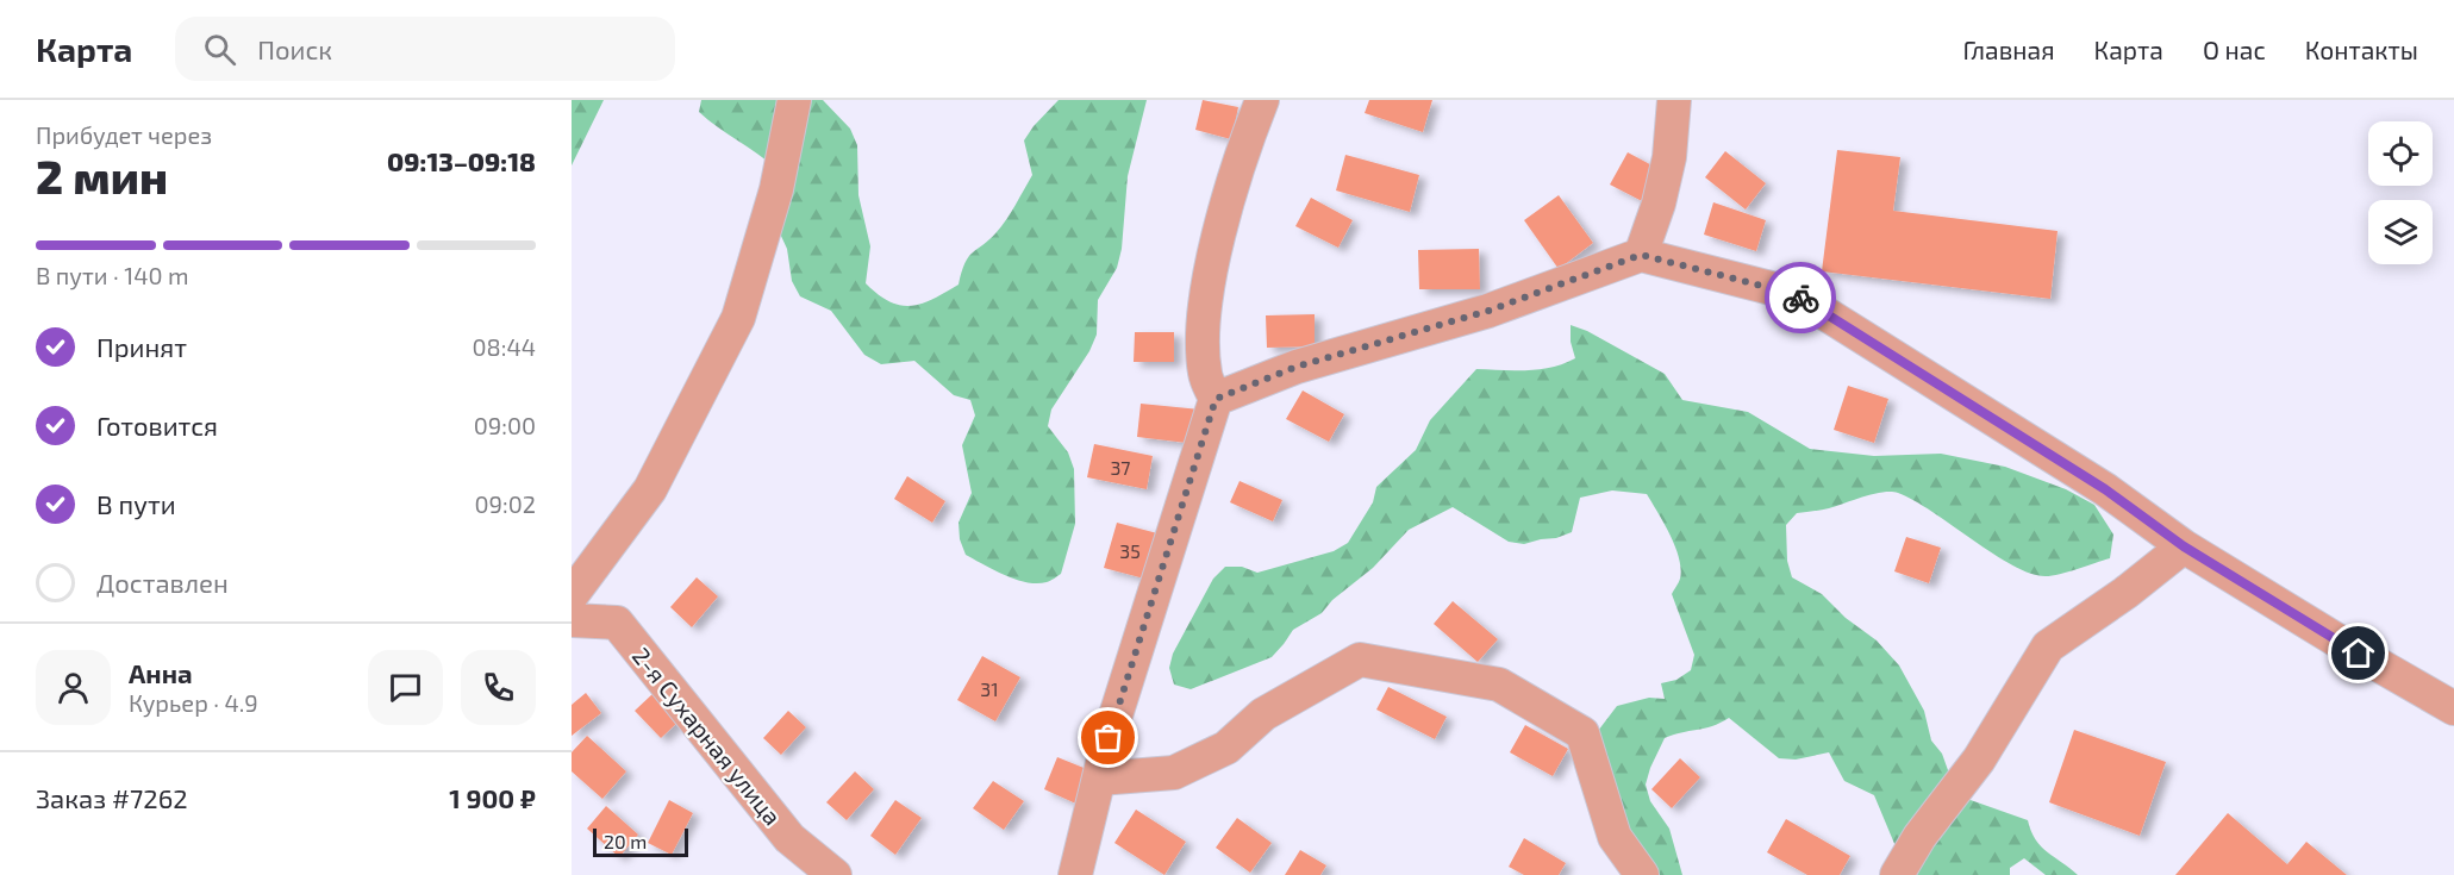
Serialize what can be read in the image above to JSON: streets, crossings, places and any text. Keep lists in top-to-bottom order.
{
  "streets": {
    "street": ["2-я Сухарная улица"]
  },
  "house_numbers": ["37", "35", "31"],
  "scale_bar": "20 m",
  "page": {
    "header": "Карта",
    "search": "Поиск",
    "nav": [
      "Главная",
      "Карта",
      "О нас",
      "Контакты"
    ],
    "heading": ["2 мин", "Прибудет через", "09:13–09:18"],
    "panel": [
      "Анна",
      "Курьер · 4.9",
      "Заказ #7262",
      "1 900 ₽"
    ],
    "bar": "В пути · 140 m",
    "list": [
      ["Принят", "08:44"],
      ["Готовится", "09:00"],
      ["В пути", "09:02"],
      "Доставлен"
    ],
    "scale": "20 m"
  }
}
